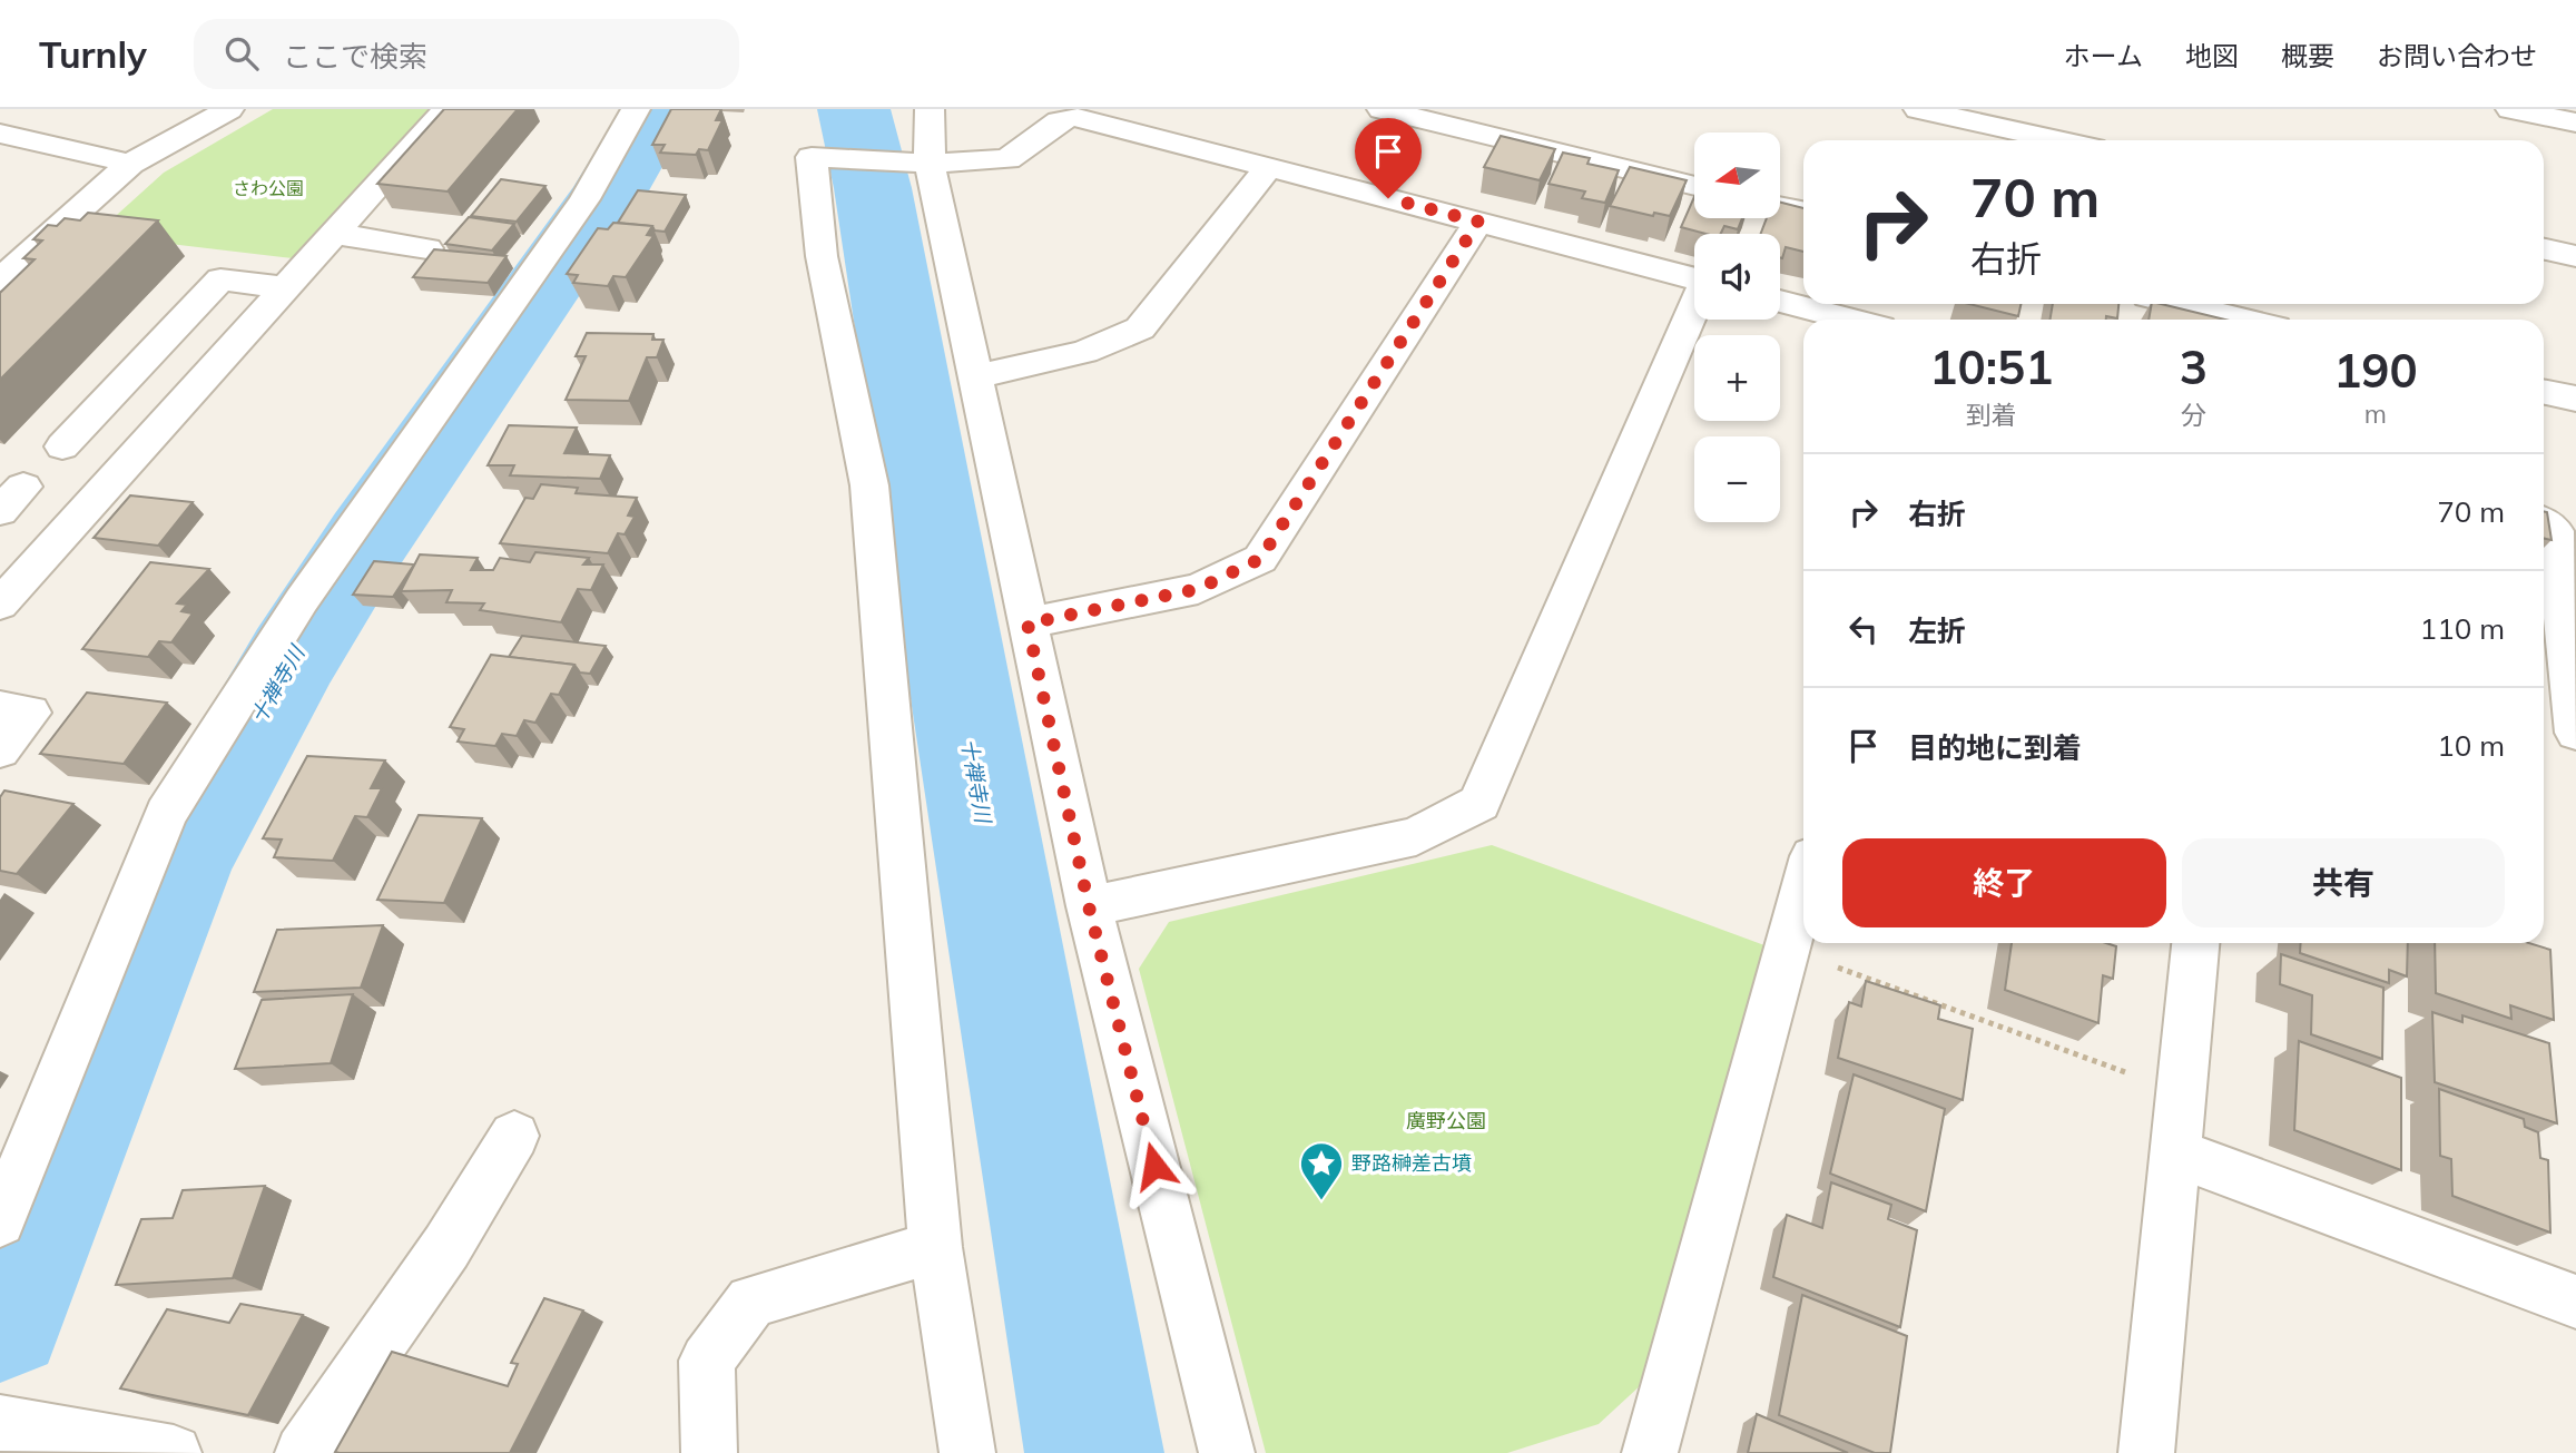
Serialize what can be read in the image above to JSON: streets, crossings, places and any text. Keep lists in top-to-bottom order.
{
  "water": ["十禅寺川"],
  "parks": ["さわ公園", "廣野公園"],
  "places": {
    "place": ["野路榊差古墳"]
  },
  "north": "left",
  "page": {
    "header": "Turnly",
    "search": "ここで検索",
    "nav": [
      "ホーム",
      "地図",
      "概要",
      "お問い合わせ"
    ],
    "map_buttons": ["+", "−"],
    "turn": ["70 m", "右折"],
    "eta": [
      "10:51",
      "到着",
      "3",
      "分",
      "190",
      "m"
    ],
    "list": [
      {
        "name": "右折",
        "value": "70 m"
      },
      {
        "name": "左折",
        "value": "110 m"
      },
      {
        "name": "目的地に到着",
        "value": "10 m"
      }
    ],
    "buttons": ["終了", "共有"]
  }
}
